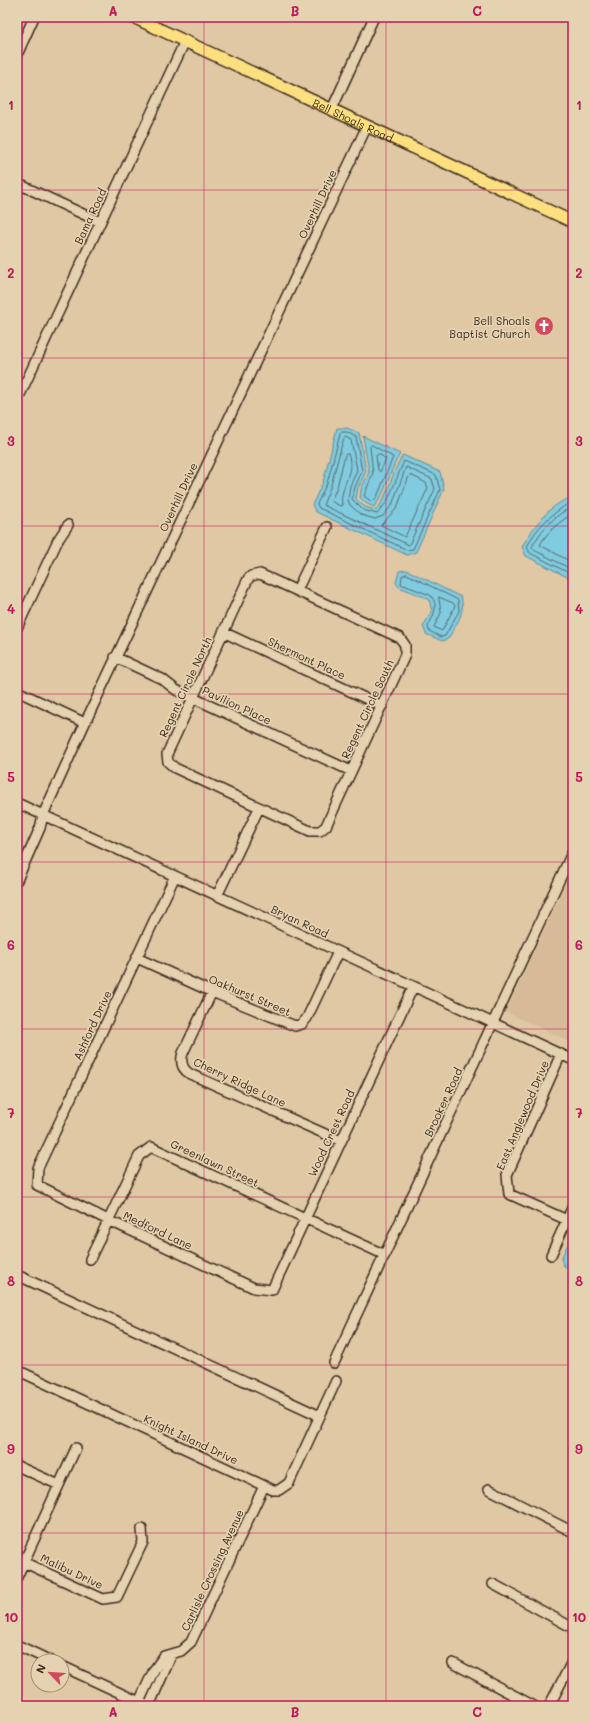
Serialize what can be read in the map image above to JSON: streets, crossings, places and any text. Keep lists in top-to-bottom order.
{
  "streets": {
    "main road": ["Bell Shoals Road"],
    "street": [
      "Overhill Drive",
      "Bama Road",
      "Shermont Place",
      "Regent Circle North",
      "Pavilion Place",
      "Regent Circle South",
      "Bryan Road",
      "Oakhurst Street",
      "Ashford Drive",
      "Cherry Ridge Lane",
      "Brooker Road",
      "East Anglewood Drive",
      "Wood Crest Road",
      "Greenlawn Street",
      "Medford Lane",
      "Knight Island Drive",
      "Carlisle Crossing Avenue",
      "Malibu Drive"
    ]
  },
  "crossings": [
    ["Bell Shoals Road", "Overhill Drive"],
    ["Bell Shoals Road", "Bama Road"],
    ["Overhill Drive", "Pavilion Place"],
    ["Overhill Drive", "Bryan Road"],
    ["Shermont Place", "Regent Circle North"],
    ["Shermont Place", "Regent Circle South"],
    ["Regent Circle North", "Pavilion Place"],
    ["Regent Circle North", "Regent Circle South"],
    ["Pavilion Place", "Regent Circle South"],
    ["Bryan Road", "Oakhurst Street"],
    ["Bryan Road", "Ashford Drive"],
    ["Bryan Road", "Brooker Road"],
    ["Bryan Road", "East Anglewood Drive"],
    ["Bryan Road", "Wood Crest Road"],
    ["Oakhurst Street", "Ashford Drive"],
    ["Oakhurst Street", "Cherry Ridge Lane"],
    ["Ashford Drive", "Medford Lane"],
    ["Cherry Ridge Lane", "Wood Crest Road"],
    ["Brooker Road", "Greenlawn Street"],
    ["Wood Crest Road", "Greenlawn Street"],
    ["Wood Crest Road", "Medford Lane"],
    ["Greenlawn Street", "Medford Lane"],
    ["Knight Island Drive", "Carlisle Crossing Avenue"]
  ],
  "places": {
    "church": ["Bell Shoals Baptist Church"]
  },
  "north": "top left",
  "grid": {
    "columns": ["A", "B", "C"],
    "rows": [
      "1",
      "2",
      "3",
      "4",
      "5",
      "6",
      "7",
      "8",
      "9",
      "10"
    ]
  }
}
